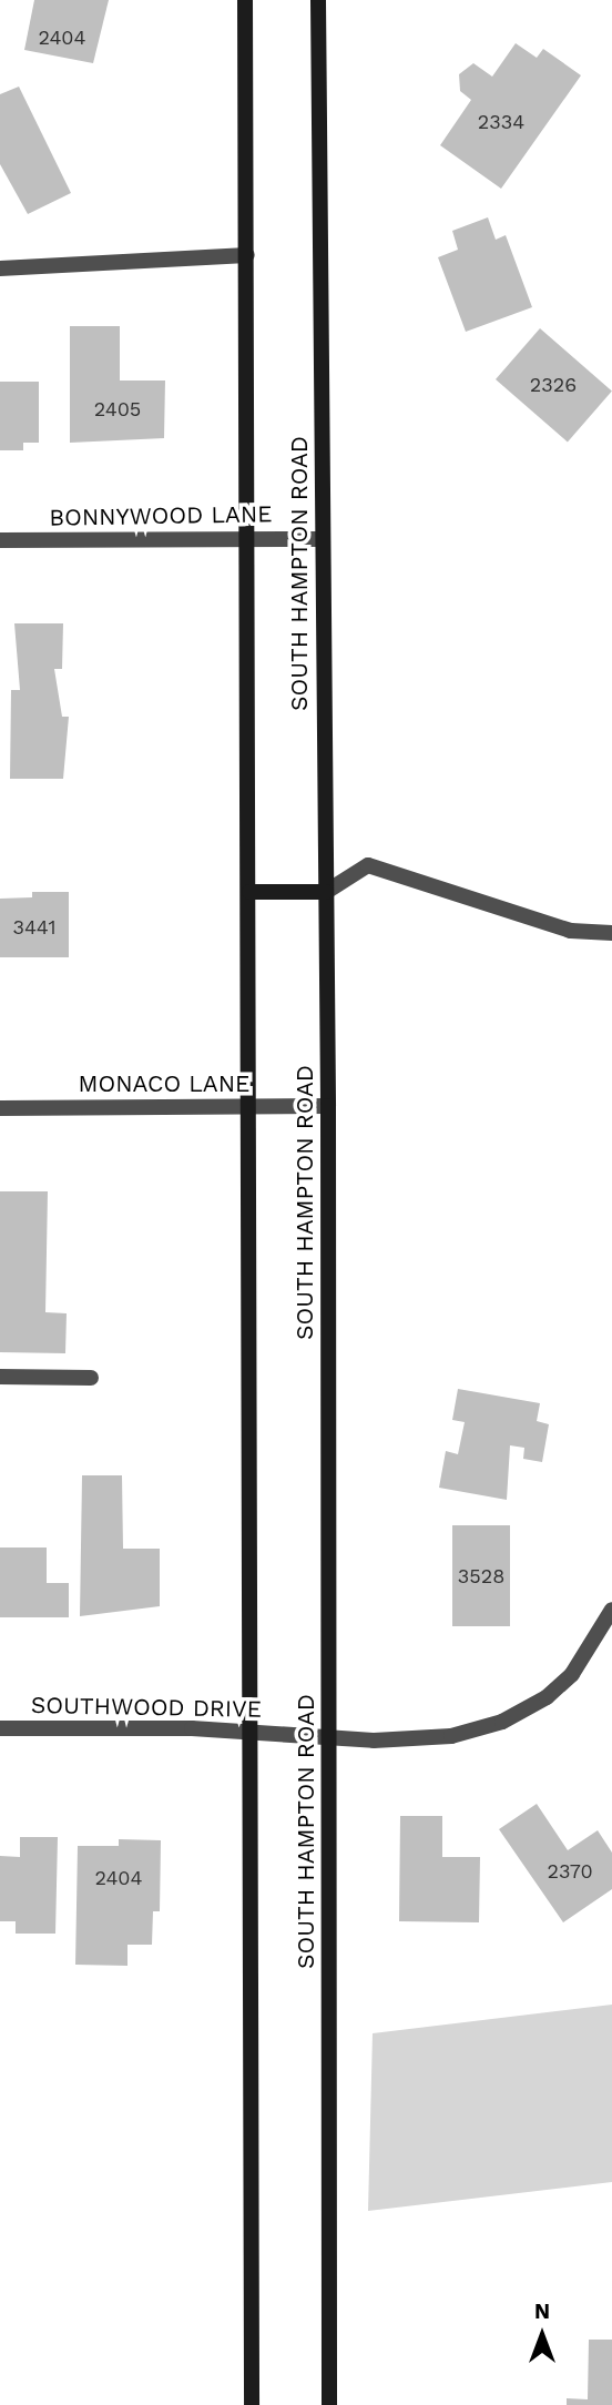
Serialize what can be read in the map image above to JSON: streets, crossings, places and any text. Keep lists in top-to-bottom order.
{
  "streets": {
    "main road": ["SOUTH HAMPTON ROAD"],
    "street": ["BONNYWOOD LANE", "MONACO LANE", "SOUTHWOOD DRIVE"]
  },
  "crossings": [
    ["BONNYWOOD LANE", "SOUTH HAMPTON ROAD"],
    ["SOUTH HAMPTON ROAD", "MONACO LANE"],
    ["SOUTH HAMPTON ROAD", "SOUTHWOOD DRIVE"]
  ],
  "house_numbers": [
    "2404",
    "2334",
    "2326",
    "2405",
    "3441",
    "3528",
    "2370",
    "2404"
  ],
  "north": "top"
}
